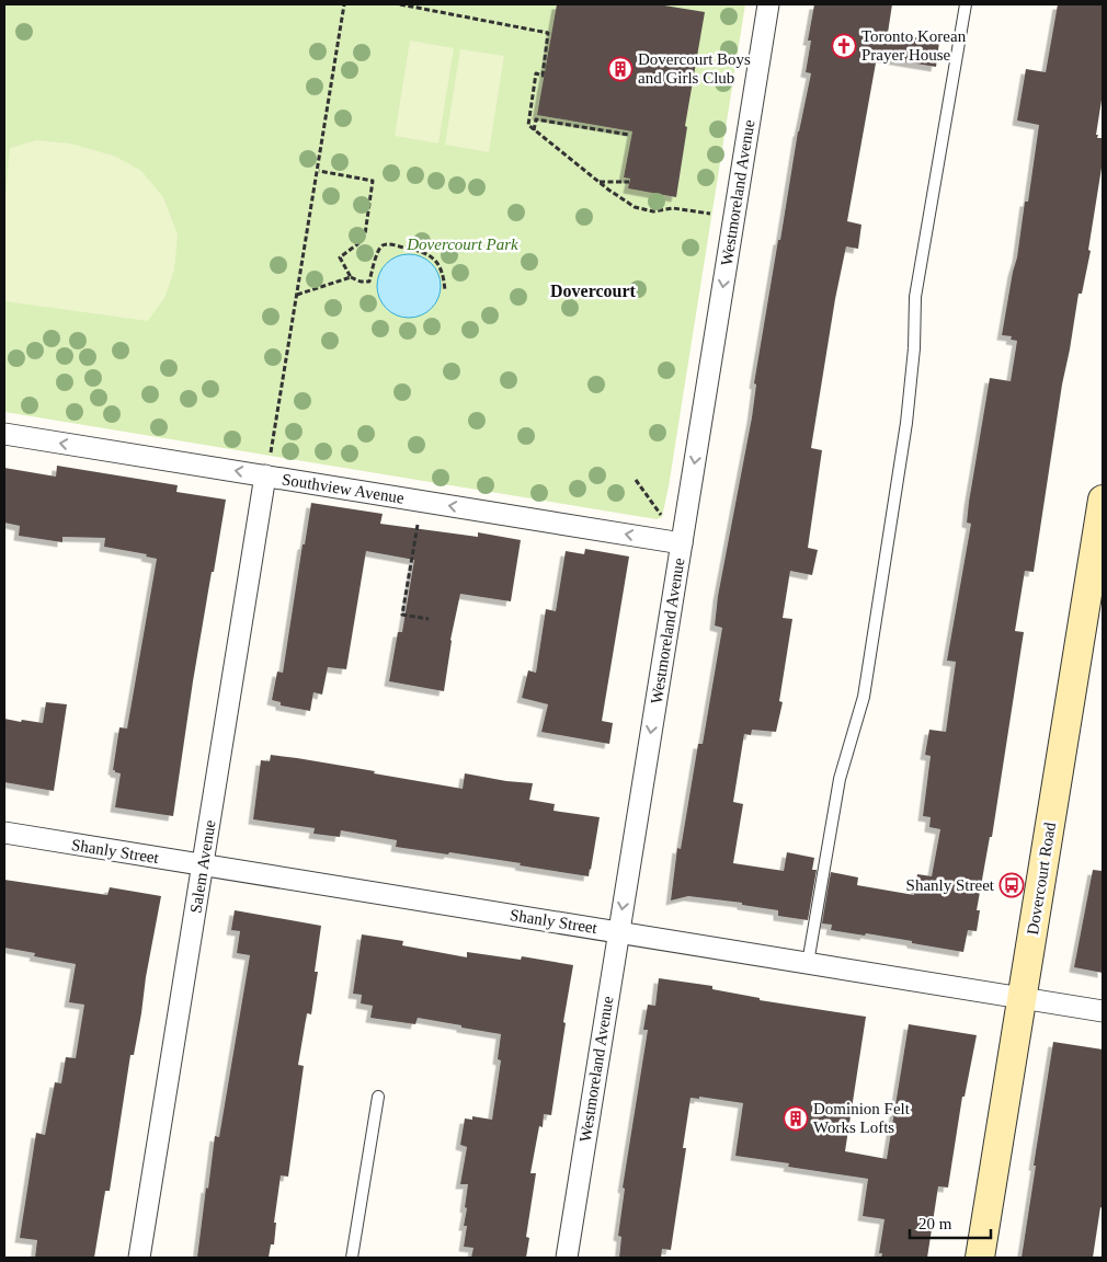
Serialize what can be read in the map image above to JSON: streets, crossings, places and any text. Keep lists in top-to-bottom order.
{
  "streets": {
    "street": [
      "Westmoreland Avenue",
      "Southview Avenue",
      "Shanly Street",
      "Salem Avenue",
      "Dovercourt Road"
    ]
  },
  "crossings": [
    ["Westmoreland Avenue", "Southview Avenue"],
    ["Westmoreland Avenue", "Shanly Street"],
    ["Southview Avenue", "Salem Avenue"],
    ["Shanly Street", "Salem Avenue"],
    ["Shanly Street", "Dovercourt Road"]
  ],
  "one_way": ["Westmoreland Avenue", "Southview Avenue"],
  "districts": ["Dovercourt"],
  "parks": ["Dovercourt Park"],
  "places": {
    "church": ["Toronto Korean Prayer House"],
    "building": ["Dovercourt Boys and Girls Club", "Dominion Felt Works Lofts"],
    "bus stop": ["Shanly Street"]
  },
  "scale_bar": "20 m"
}
